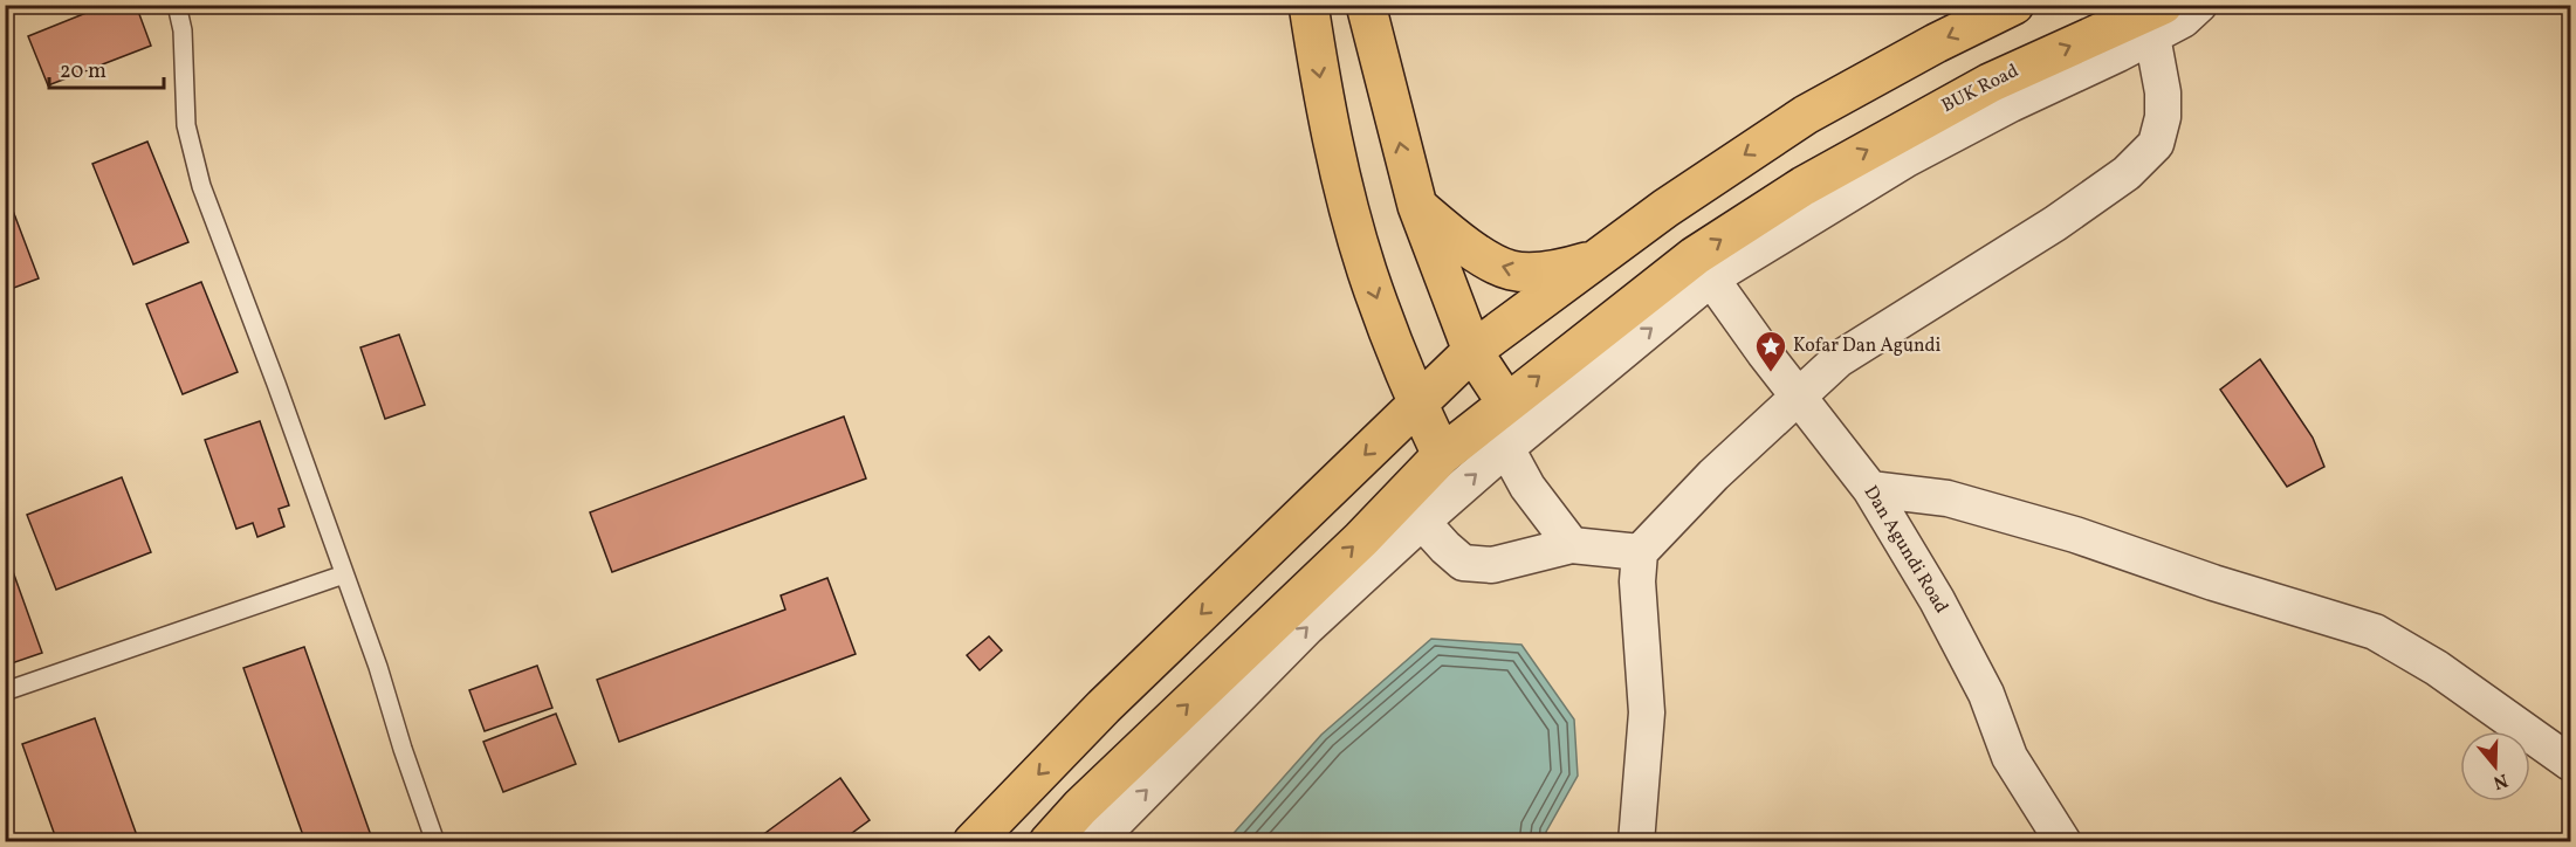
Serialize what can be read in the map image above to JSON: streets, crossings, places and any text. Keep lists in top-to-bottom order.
{
  "streets": {
    "main road": ["BUK Road"],
    "street": ["Dan Agundi Road"]
  },
  "places": {
    "place": ["Kofar Dan Agundi"]
  },
  "scale_bar": "20 m",
  "north": "bottom"
}
